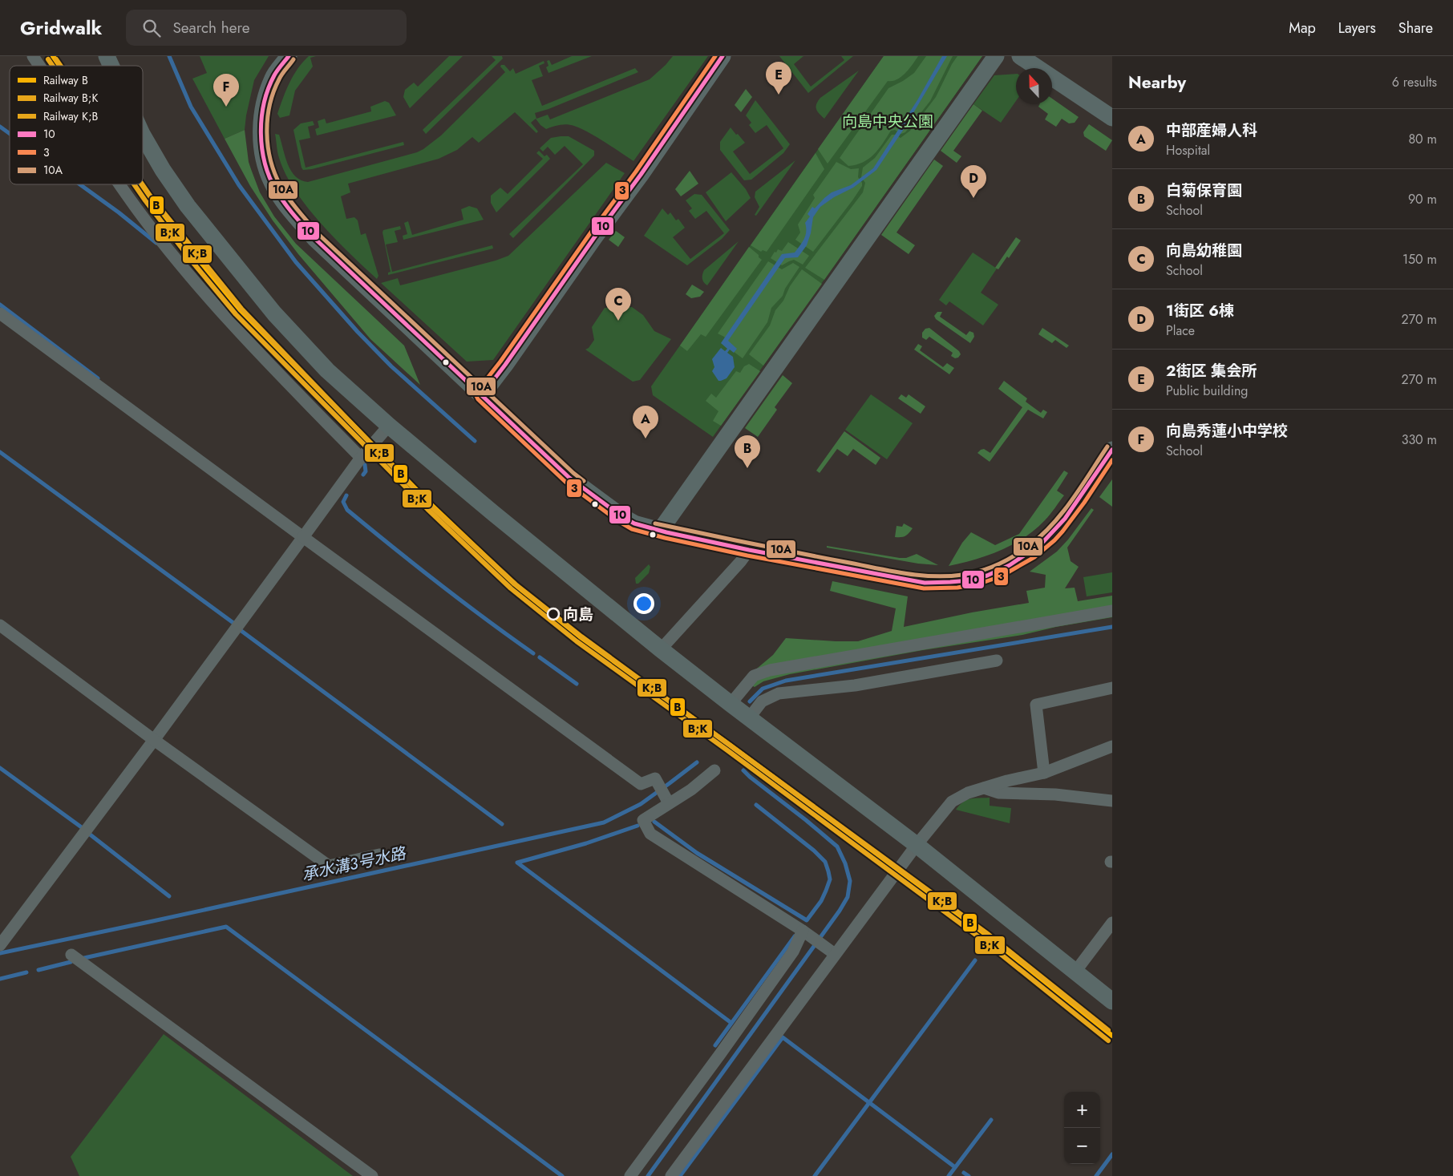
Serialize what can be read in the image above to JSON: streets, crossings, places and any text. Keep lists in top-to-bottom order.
{
  "water": ["承水溝３号水路"],
  "parks": ["向島中央公園"],
  "places": ["向島"],
  "lines": [
    "rail line B",
    "transit line 10",
    "transit line 3",
    "rail line B;K",
    "rail line K;B",
    "transit line 10A"
  ],
  "legend": [
    "Railway B",
    "Railway B;K",
    "Railway K;B",
    "10",
    "3",
    "10A"
  ],
  "north": "top",
  "page": {
    "header": "Gridwalk",
    "search": "Search here",
    "nav": ["Map", "Layers", "Share"],
    "heading": ["Nearby", "6 results"],
    "pins": [
      "E",
      "F",
      "D",
      "C",
      "A",
      "B"
    ],
    "list": [
      {
        "mark": "A",
        "name": "中部産婦人科",
        "note": "Hospital",
        "value": "80 m"
      },
      {
        "mark": "B",
        "name": "白菊保育園",
        "note": "School",
        "value": "90 m"
      },
      {
        "mark": "C",
        "name": "向島幼稚園",
        "note": "School",
        "value": "150 m"
      },
      {
        "mark": "D",
        "name": "1街区 6棟",
        "note": "Place",
        "value": "270 m"
      },
      {
        "mark": "E",
        "name": "2街区 集会所",
        "note": "Public building",
        "value": "270 m"
      },
      {
        "mark": "F",
        "name": "向島秀蓮小中学校",
        "note": "School",
        "value": "330 m"
      }
    ],
    "map_buttons": ["+", "−"]
  }
}
